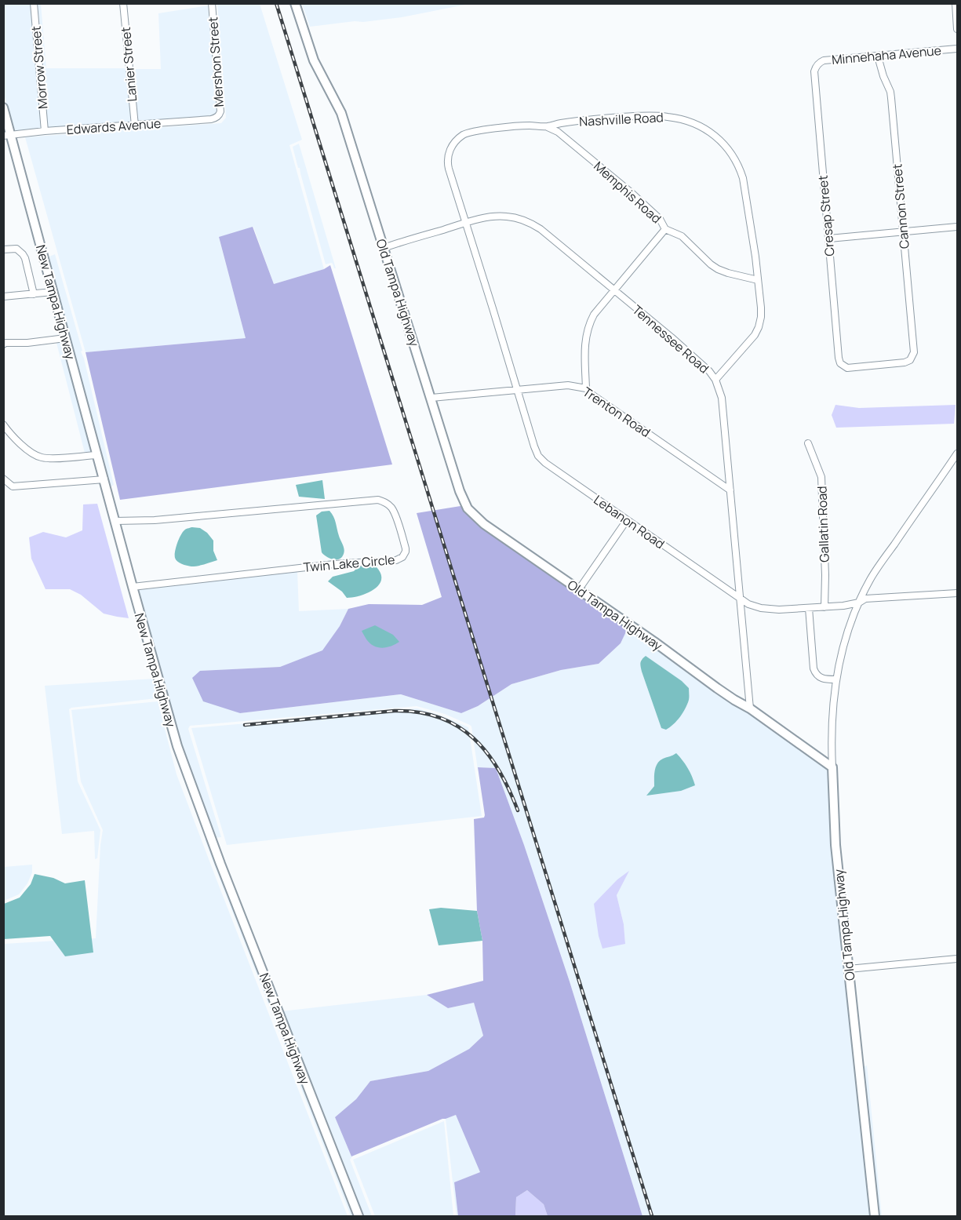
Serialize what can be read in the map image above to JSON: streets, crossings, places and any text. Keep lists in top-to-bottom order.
{
  "streets": {
    "main road": ["Old Tampa Highway", "New Tampa Highway"],
    "street": [
      "Minnehaha Avenue",
      "Mershon Street",
      "Lanier Street",
      "Morrow Street",
      "Nashville Road",
      "Edwards Avenue",
      "Memphis Road",
      "Cannon Street",
      "Cresap Street",
      "Tennessee Road",
      "Trenton Road",
      "Lebanon Road",
      "Gallatin Road",
      "Twin Lake Circle"
    ]
  },
  "crossings": [
    ["Minnehaha Avenue", "Cannon Street"],
    ["Minnehaha Avenue", "Cresap Street"],
    ["Mershon Street", "Edwards Avenue"],
    ["Lanier Street", "Edwards Avenue"],
    ["Morrow Street", "Edwards Avenue"],
    ["Nashville Road", "Memphis Road"],
    ["Nashville Road", "Tennessee Road"],
    ["Nashville Road", "Lebanon Road"],
    ["Edwards Avenue", "New Tampa Highway"],
    ["Cannon Street", "Cresap Street"],
    ["Old Tampa Highway", "Tennessee Road"],
    ["Old Tampa Highway", "Trenton Road"],
    ["New Tampa Highway", "Twin Lake Circle"],
    ["Tennessee Road", "Trenton Road"],
    ["Tennessee Road", "Lebanon Road"],
    ["Trenton Road", "Lebanon Road"],
    ["Lebanon Road", "Gallatin Road"]
  ]
}
